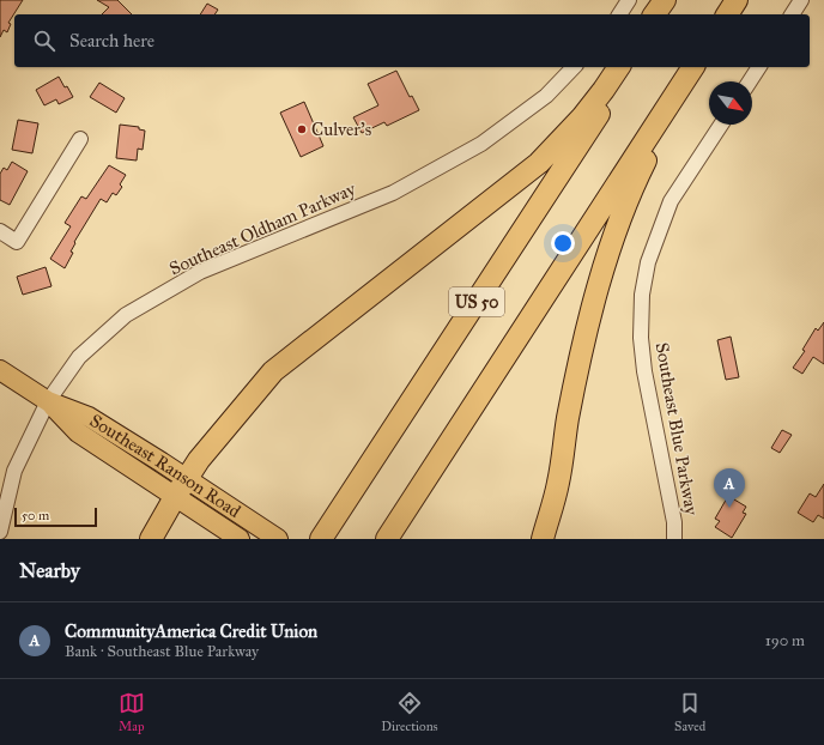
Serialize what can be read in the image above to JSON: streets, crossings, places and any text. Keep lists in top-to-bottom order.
{
  "streets": {
    "highway": ["US 50"],
    "main road": ["Southeast Ranson Road"],
    "street": ["Southeast Oldham Parkway", "Southeast Blue Parkway"]
  },
  "crossings": [
    ["Southeast Oldham Parkway", "Southeast Ranson Road"]
  ],
  "places": ["Culver's"],
  "scale_bar": "50 m",
  "north": "bottom right",
  "page": {
    "search": "Search here",
    "pins": "A",
    "scale": "50 m",
    "heading": "Nearby",
    "list": [
      {
        "mark": "A",
        "name": "CommunityAmerica Credit Union",
        "note": "Bank · Southeast Blue Parkway",
        "value": "190 m"
      }
    ],
    "nav": ["Map", "Directions", "Saved"]
  }
}
